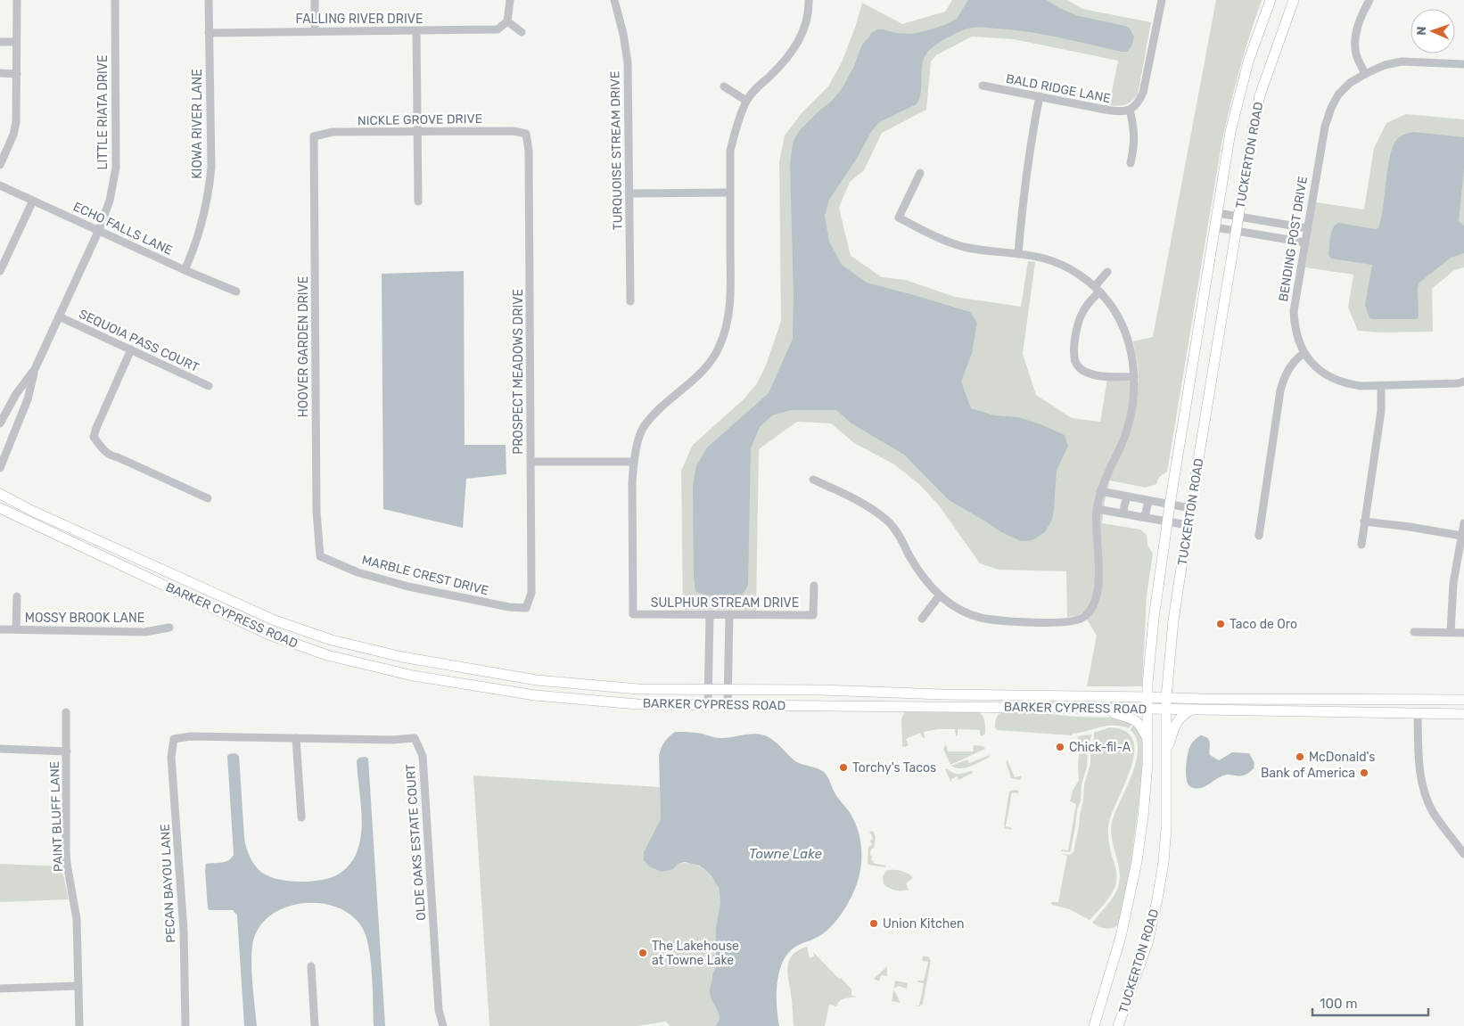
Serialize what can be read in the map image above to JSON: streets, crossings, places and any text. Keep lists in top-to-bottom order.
{
  "streets": {
    "main road": ["TUCKERTON ROAD", "BARKER CYPRESS ROAD"],
    "street": [
      "FALLING RIVER DRIVE",
      "BALD RIDGE LANE",
      "LITTLE RIATA DRIVE",
      "NICKLE GROVE DRIVE",
      "KIOWA RIVER LANE",
      "TURQUOISE STREAM DRIVE",
      "ECHO FALLS LANE",
      "BENDING POST DRIVE",
      "SEQUOIA PASS COURT",
      "HOOVER GARDEN DRIVE",
      "PROSPECT MEADOWS DRIVE",
      "MARBLE CREST DRIVE",
      "SULPHUR STREAM DRIVE",
      "MOSSY BROOK LANE",
      "PAINT BLUFF LANE",
      "OLDE OAKS ESTATE COURT",
      "PECAN BAYOU LANE"
    ]
  },
  "crossings": [
    ["FALLING RIVER DRIVE", "KIOWA RIVER LANE"],
    ["LITTLE RIATA DRIVE", "ECHO FALLS LANE"],
    ["LITTLE RIATA DRIVE", "SEQUOIA PASS COURT"],
    ["NICKLE GROVE DRIVE", "HOOVER GARDEN DRIVE"],
    ["NICKLE GROVE DRIVE", "PROSPECT MEADOWS DRIVE"],
    ["KIOWA RIVER LANE", "ECHO FALLS LANE"],
    ["TUCKERTON ROAD", "BARKER CYPRESS ROAD"],
    ["HOOVER GARDEN DRIVE", "MARBLE CREST DRIVE"],
    ["PROSPECT MEADOWS DRIVE", "MARBLE CREST DRIVE"],
    ["OLDE OAKS ESTATE COURT", "PECAN BAYOU LANE"]
  ],
  "water": ["Towne Lake"],
  "places": [
    "Taco de Oro",
    "Chick-fil-A",
    "McDonald's",
    "Torchy's Tacos",
    "Bank of America",
    "Union Kitchen",
    "The Lakehouse at Towne Lake"
  ],
  "scale_bar": "100 m",
  "north": "left"
}
